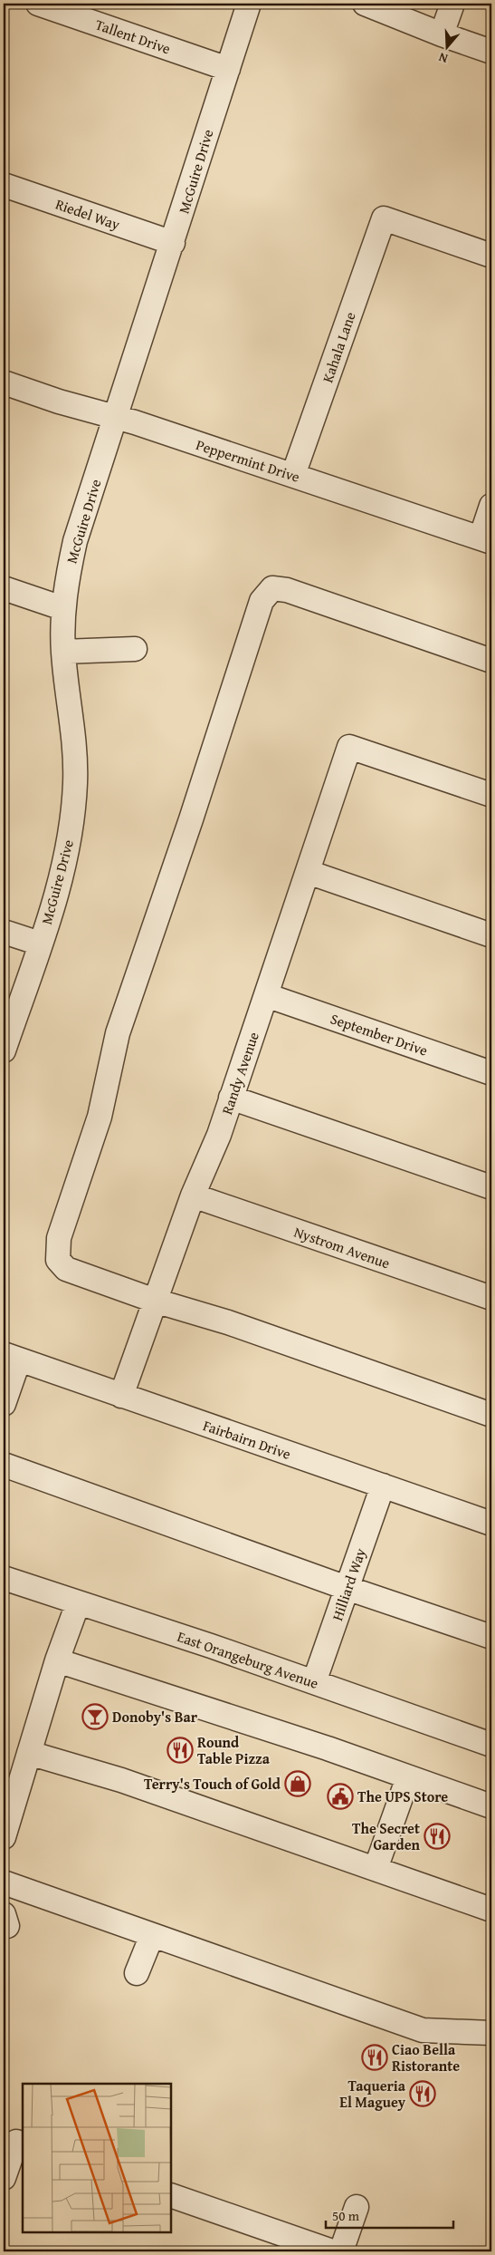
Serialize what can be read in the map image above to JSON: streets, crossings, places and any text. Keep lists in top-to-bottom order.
{
  "streets": {
    "street": [
      "Tallent Drive",
      "McGuire Drive",
      "Riedel Way",
      "Kahala Lane",
      "Peppermint Drive",
      "September Drive",
      "Randy Avenue",
      "Nystrom Avenue",
      "Fairbairn Drive",
      "Hilliard Way",
      "East Orangeburg Avenue"
    ]
  },
  "crossings": [
    ["Tallent Drive", "McGuire Drive"],
    ["McGuire Drive", "Riedel Way"],
    ["McGuire Drive", "Peppermint Drive"],
    ["Kahala Lane", "Peppermint Drive"],
    ["September Drive", "Randy Avenue"],
    ["Randy Avenue", "Nystrom Avenue"],
    ["Randy Avenue", "Fairbairn Drive"],
    ["Fairbairn Drive", "Hilliard Way"],
    ["Hilliard Way", "East Orangeburg Avenue"]
  ],
  "places": {
    "bar": ["Donoby's Bar"],
    "restaurant": [
      "Round Table Pizza",
      "The Secret Garden",
      "Ciao Bella Ristorante",
      "Taqueria El Maguey"
    ],
    "shop": ["Terry's Touch of Gold"],
    "public building": ["The UPS Store"]
  },
  "scale_bar": "50 m",
  "north": "bottom"
}
